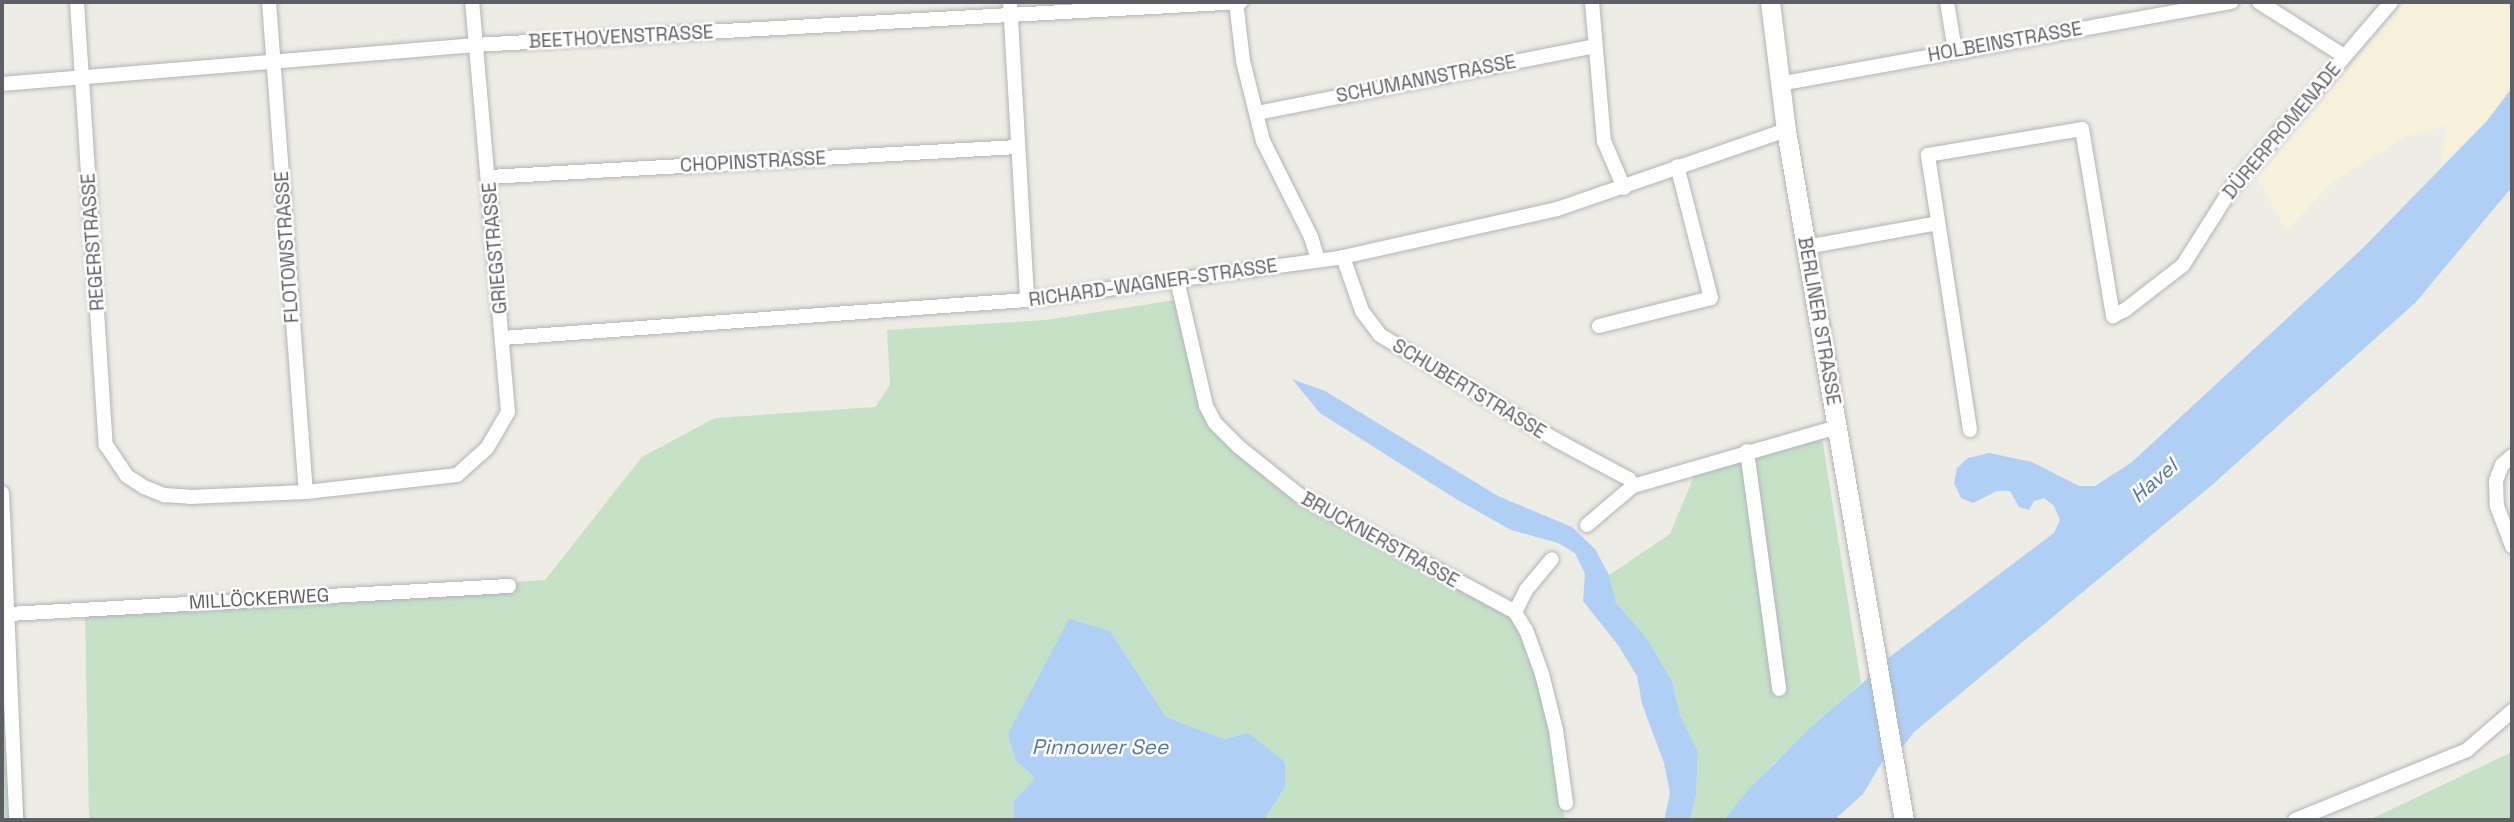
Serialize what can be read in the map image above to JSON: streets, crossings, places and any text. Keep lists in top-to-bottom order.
{
  "streets": {
    "main road": ["BERLINER STRASSE"],
    "street": [
      "BEETHOVENSTRASSE",
      "HOLBEINSTRASSE",
      "SCHUMANNSTRASSE",
      "DÜRERPROMENADE",
      "CHOPINSTRASSE",
      "REGERSTRASSE",
      "FLOTOWSTRASSE",
      "GRIEGSTRASSE",
      "RICHARD-WAGNER-STRASSE",
      "SCHUBERTSTRASSE",
      "BRUCKNERSTRASSE",
      "MILLÖCKERWEG"
    ]
  },
  "crossings": [
    ["BEETHOVENSTRASSE", "REGERSTRASSE"],
    ["BEETHOVENSTRASSE", "FLOTOWSTRASSE"],
    ["BEETHOVENSTRASSE", "GRIEGSTRASSE"],
    ["HOLBEINSTRASSE", "BERLINER STRASSE"],
    ["CHOPINSTRASSE", "GRIEGSTRASSE"],
    ["REGERSTRASSE", "FLOTOWSTRASSE"],
    ["REGERSTRASSE", "GRIEGSTRASSE"],
    ["FLOTOWSTRASSE", "GRIEGSTRASSE"],
    ["GRIEGSTRASSE", "RICHARD-WAGNER-STRASSE"],
    ["RICHARD-WAGNER-STRASSE", "BERLINER STRASSE"],
    ["RICHARD-WAGNER-STRASSE", "SCHUBERTSTRASSE"],
    ["RICHARD-WAGNER-STRASSE", "BRUCKNERSTRASSE"]
  ],
  "water": ["Havel", "Pinnower See"]
}
